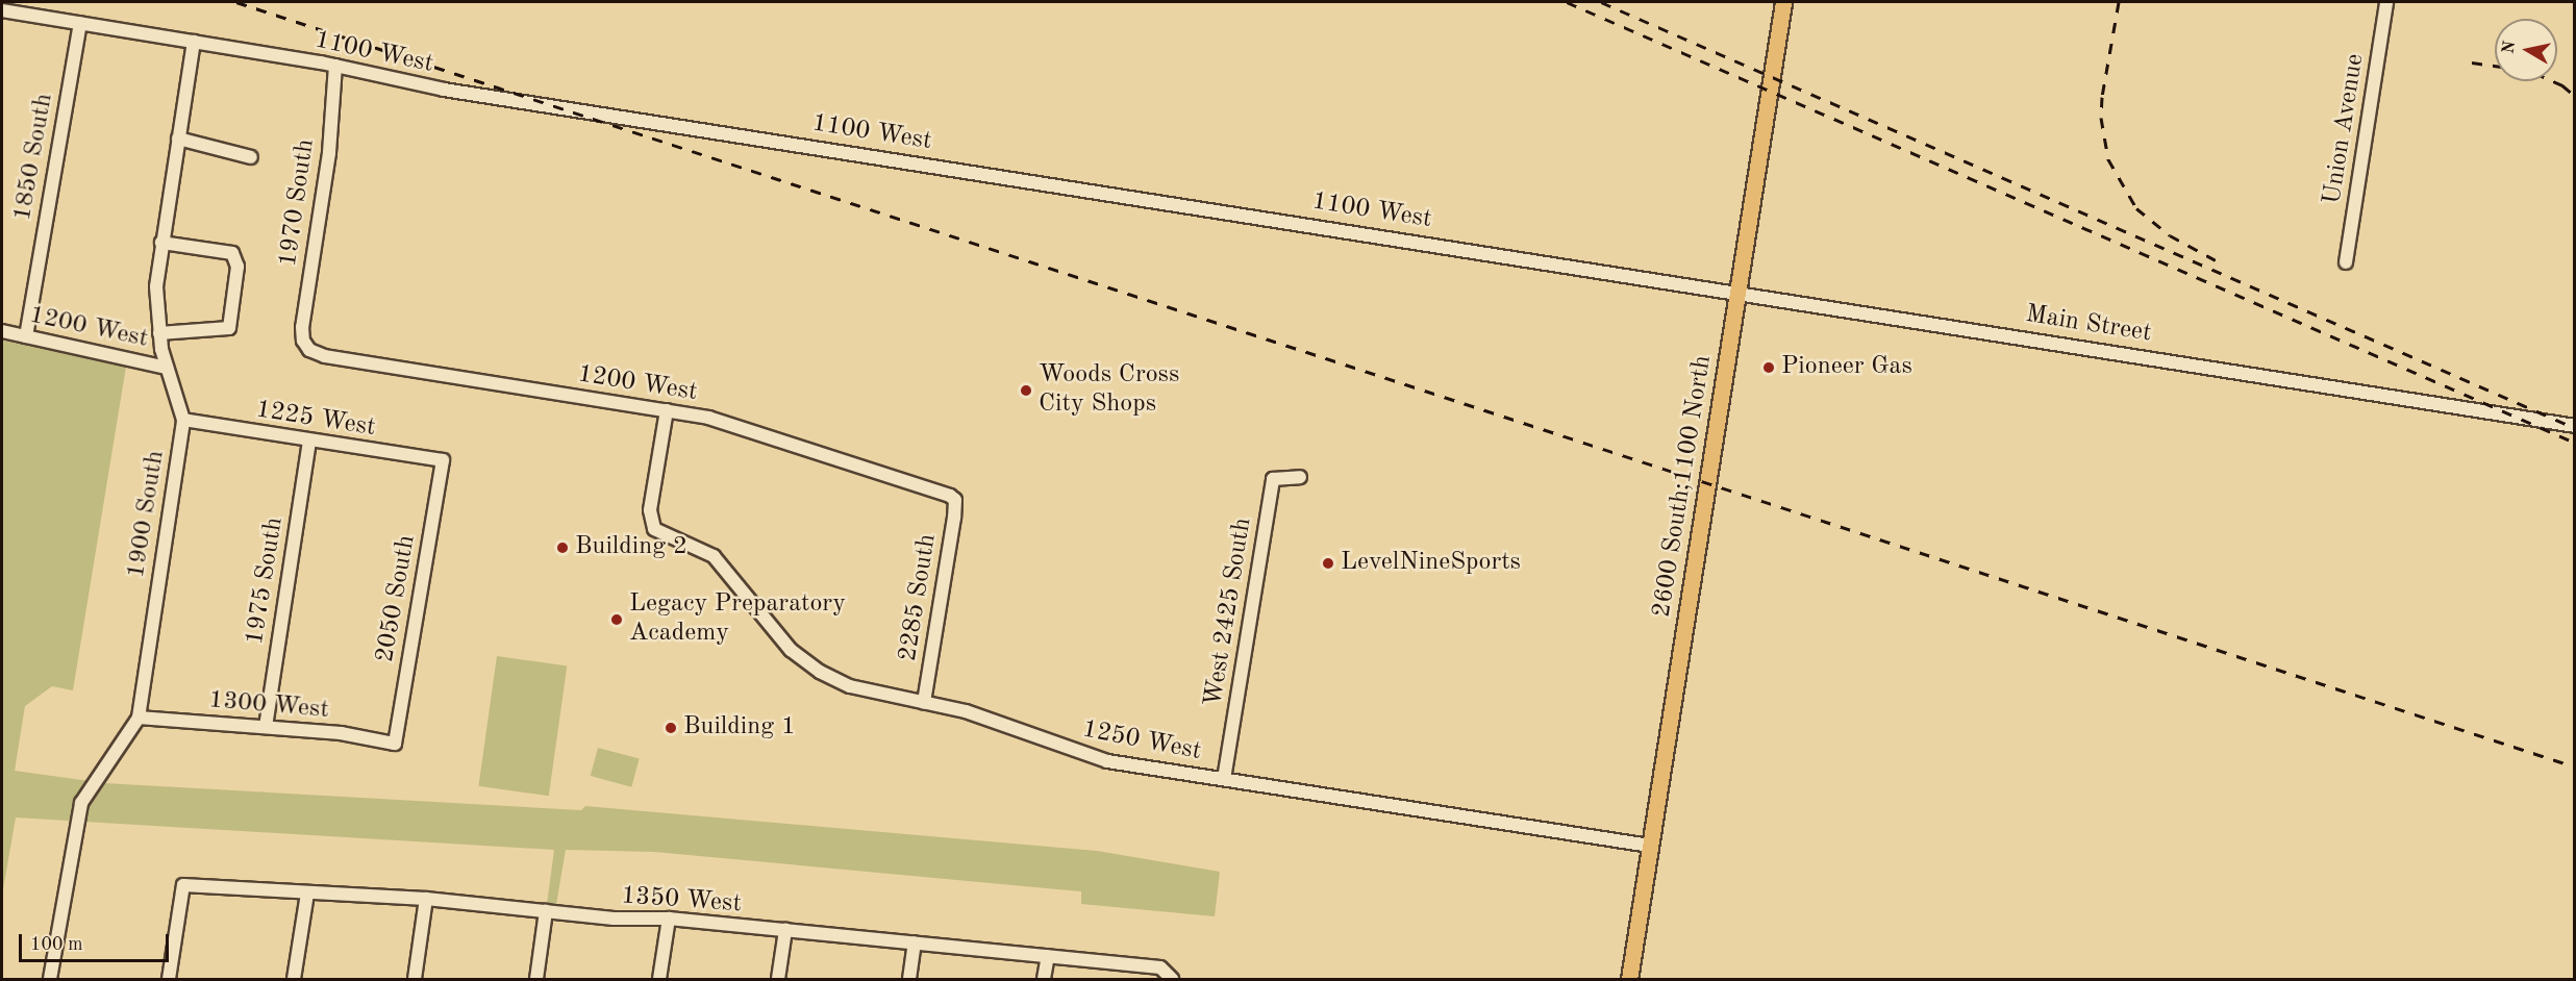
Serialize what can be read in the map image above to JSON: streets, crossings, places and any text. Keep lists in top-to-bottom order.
{
  "streets": {
    "main road": ["2600 South;1100 North"],
    "street": [
      "1100 West",
      "Union Avenue",
      "1850 South",
      "1970 South",
      "Main Street",
      "1200 West",
      "1225 West",
      "1900 South",
      "1975 South",
      "2285 South",
      "2050 South",
      "West 2425 South",
      "1300 West",
      "1250 West",
      "1350 West"
    ]
  },
  "crossings": [
    ["1100 West", "1850 South"],
    ["1100 West", "1970 South"],
    ["1100 West", "Main Street"],
    ["1100 West", "2600 South;1100 North"],
    ["1100 West", "1900 South"],
    ["1850 South", "1200 West"],
    ["1970 South", "1200 West"],
    ["Main Street", "2600 South;1100 North"],
    ["1200 West", "1900 South"],
    ["1200 West", "2285 South"],
    ["1200 West", "1250 West"],
    ["1225 West", "1900 South"],
    ["1225 West", "1975 South"],
    ["1225 West", "2050 South"],
    ["2600 South;1100 North", "1250 West"],
    ["1900 South", "1300 West"],
    ["1975 South", "1300 West"],
    ["2285 South", "1250 West"],
    ["2050 South", "1300 West"],
    ["West 2425 South", "1250 West"]
  ],
  "places": [
    "Pioneer Gas",
    "Woods Cross City Shops",
    "Building 2",
    "LevelNineSports",
    "Legacy Preparatory Academy",
    "Building 1"
  ],
  "scale_bar": "100 m",
  "north": "left"
}
